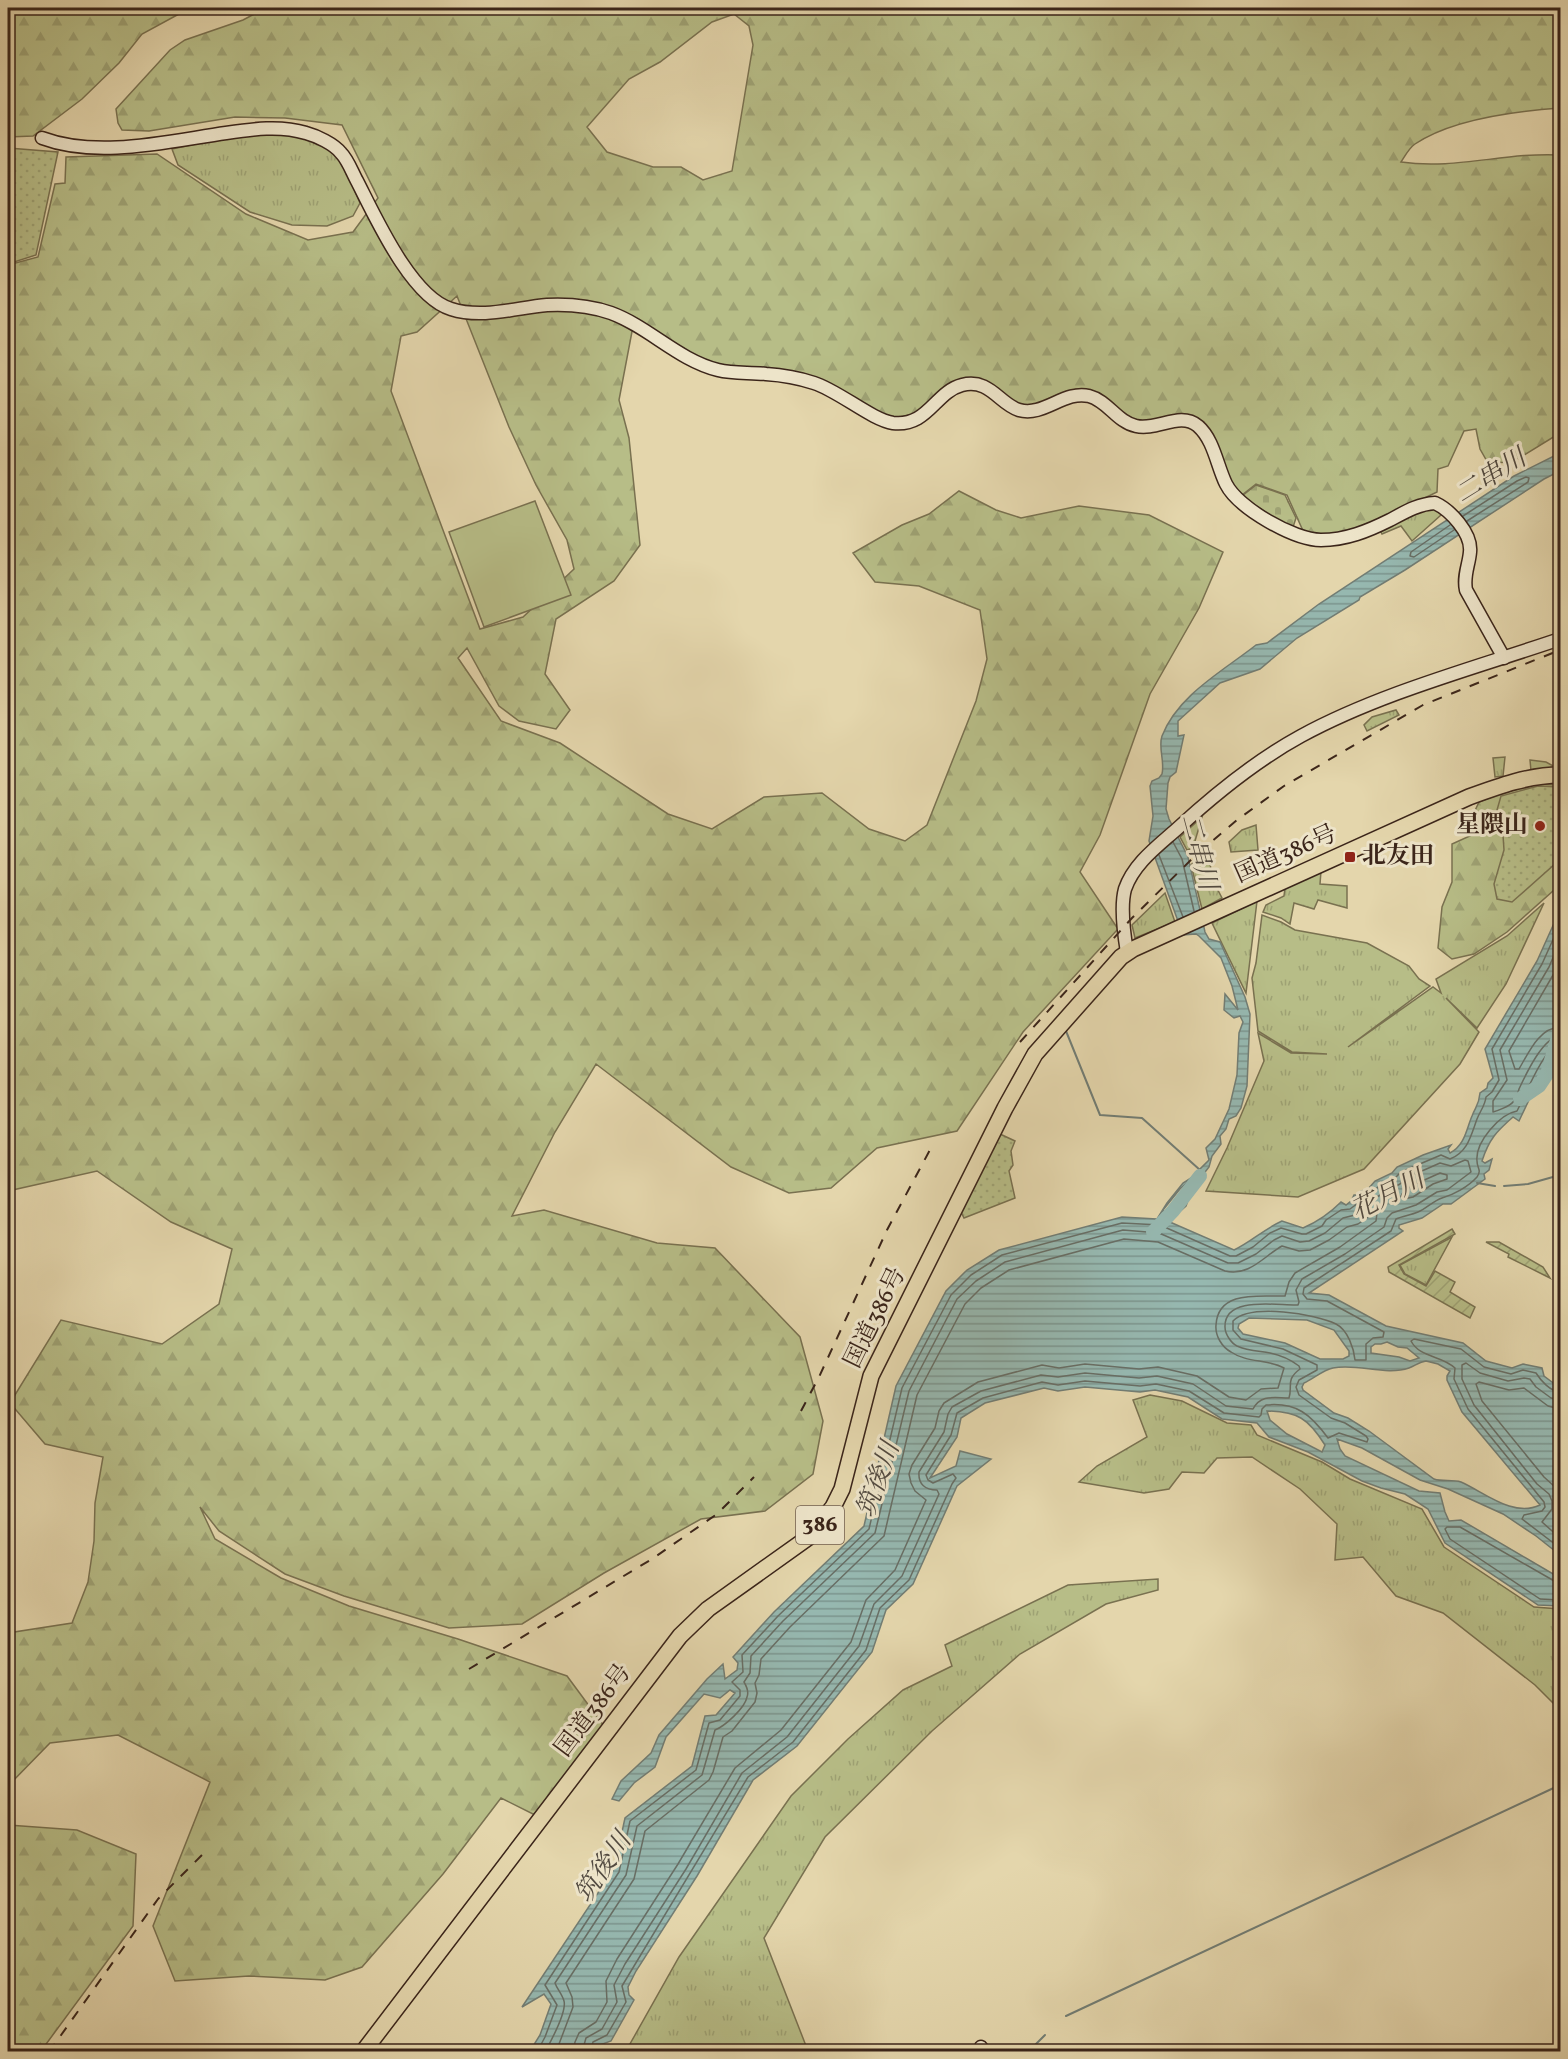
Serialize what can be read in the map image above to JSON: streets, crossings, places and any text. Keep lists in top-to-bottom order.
{
  "streets": {
    "highway": ["国道386号", "386"]
  },
  "water": ["二串川", "花月川", "筑後川"],
  "places": {
    "other": ["星隈山"],
    "transit": ["北友田"]
  }
}
